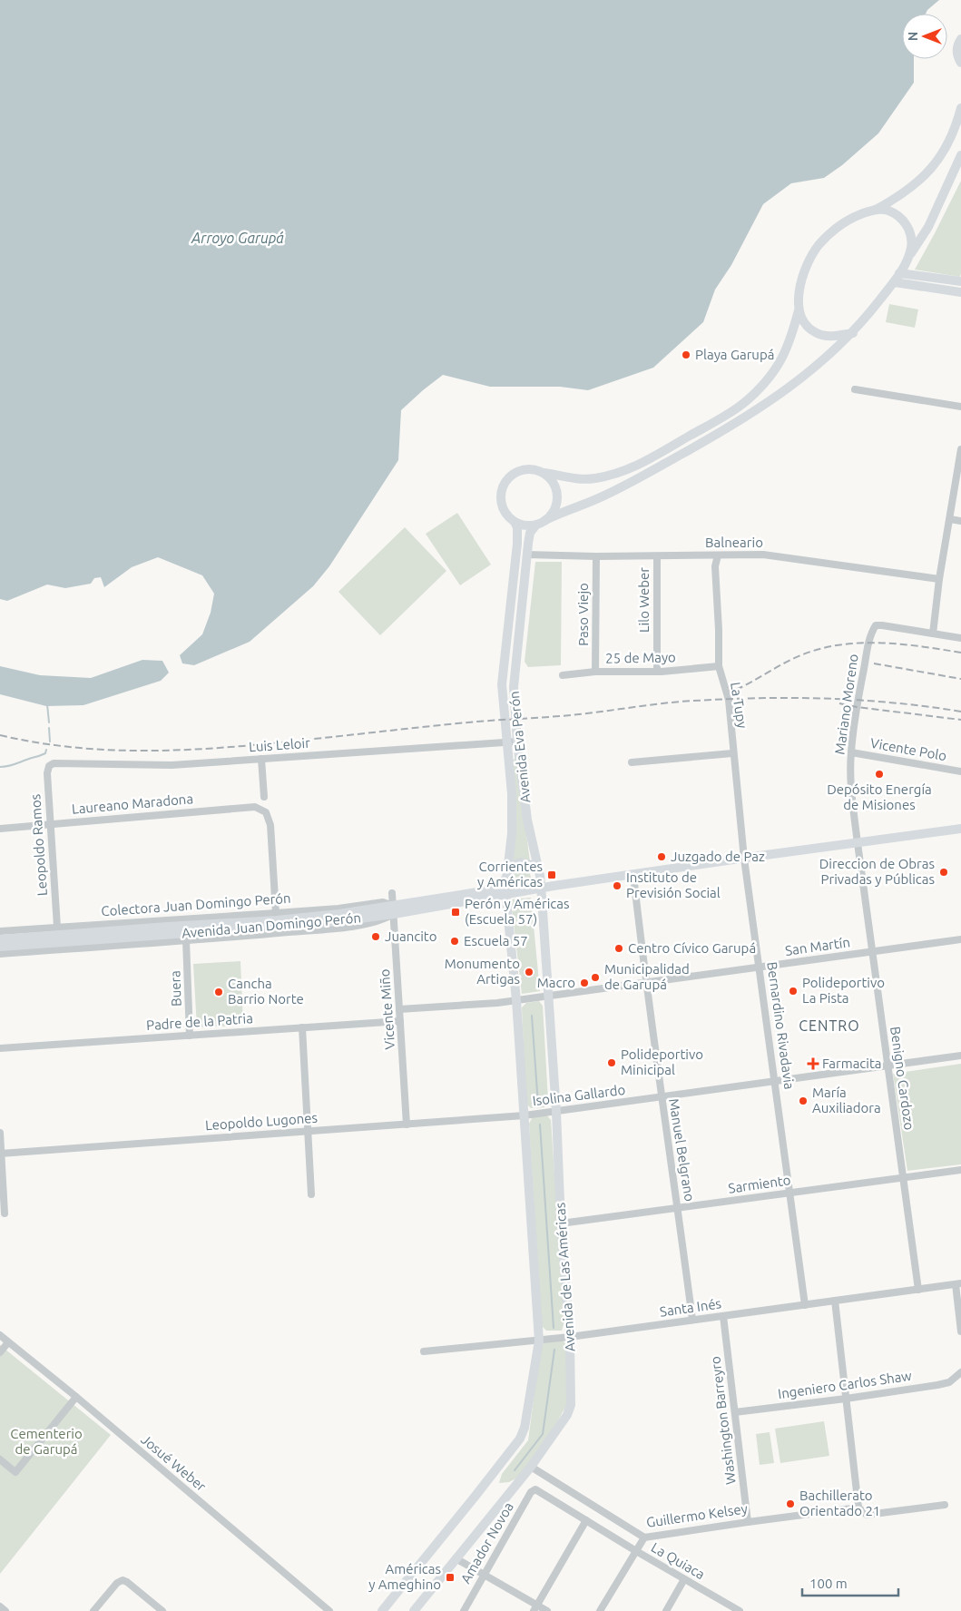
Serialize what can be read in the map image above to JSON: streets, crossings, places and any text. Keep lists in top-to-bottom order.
{
  "streets": {
    "main road": ["Avenida Eva Perón", "Avenida Juan Domingo Perón", "Avenida de Las Américas"],
    "street": [
      "Balneario",
      "Lilo Weber",
      "Paso Viejo",
      "25 de Mayo",
      "Mariano Moreno",
      "La Tupy",
      "Luis Leloir",
      "Vicente Polo",
      "Laureano Maradona",
      "Leopoldo Ramos",
      "Colectora Juan Domingo Perón",
      "San Martín",
      "Buera",
      "Vicente Miño",
      "Padre de la Patria",
      "Bernardino Rivadavia",
      "Benigno Cardozo",
      "Isolina Gallardo",
      "Leopoldo Lugones",
      "Manuel Belgrano",
      "Sarmiento",
      "Santa Inés",
      "Ingeniero Carlos Shaw",
      "Washington Barreyro",
      "Josué Weber",
      "Guillermo Kelsey",
      "Amador Novoa",
      "La Quiaca"
    ]
  },
  "crossings": [
    ["Balneario", "Lilo Weber"],
    ["Balneario", "Paso Viejo"],
    ["Balneario", "La Tupy"],
    ["Balneario", "Avenida Eva Perón"],
    ["Lilo Weber", "25 de Mayo"],
    ["Paso Viejo", "25 de Mayo"],
    ["25 de Mayo", "La Tupy"],
    ["Mariano Moreno", "Vicente Polo"],
    ["Mariano Moreno", "Avenida Juan Domingo Perón"],
    ["Mariano Moreno", "Benigno Cardozo"],
    ["La Tupy", "Avenida Juan Domingo Perón"],
    ["La Tupy", "Bernardino Rivadavia"],
    ["Luis Leloir", "Avenida Eva Perón"],
    ["Luis Leloir", "Leopoldo Ramos"],
    ["Avenida Eva Perón", "Avenida Juan Domingo Perón"],
    ["Avenida Eva Perón", "Avenida de Las Américas"],
    ["Laureano Maradona", "Leopoldo Ramos"],
    ["Laureano Maradona", "Colectora Juan Domingo Perón"],
    ["Leopoldo Ramos", "Colectora Juan Domingo Perón"],
    ["Colectora Juan Domingo Perón", "Avenida Juan Domingo Perón"],
    ["Colectora Juan Domingo Perón", "Vicente Miño"],
    ["Avenida Juan Domingo Perón", "Vicente Miño"],
    ["Avenida Juan Domingo Perón", "Bernardino Rivadavia"],
    ["Avenida Juan Domingo Perón", "Benigno Cardozo"],
    ["Avenida Juan Domingo Perón", "Manuel Belgrano"],
    ["Avenida Juan Domingo Perón", "Avenida de Las Américas"],
    ["San Martín", "Bernardino Rivadavia"],
    ["San Martín", "Benigno Cardozo"],
    ["San Martín", "Manuel Belgrano"],
    ["San Martín", "Avenida de Las Américas"],
    ["Buera", "Padre de la Patria"],
    ["Vicente Miño", "Padre de la Patria"],
    ["Vicente Miño", "Leopoldo Lugones"],
    ["Bernardino Rivadavia", "Isolina Gallardo"],
    ["Bernardino Rivadavia", "Sarmiento"],
    ["Bernardino Rivadavia", "Santa Inés"],
    ["Benigno Cardozo", "Isolina Gallardo"],
    ["Benigno Cardozo", "Sarmiento"],
    ["Benigno Cardozo", "Santa Inés"],
    ["Isolina Gallardo", "Leopoldo Lugones"],
    ["Isolina Gallardo", "Manuel Belgrano"],
    ["Isolina Gallardo", "Avenida de Las Américas"],
    ["Manuel Belgrano", "Sarmiento"],
    ["Manuel Belgrano", "Santa Inés"],
    ["Sarmiento", "Avenida de Las Américas"],
    ["Avenida de Las Américas", "Santa Inés"],
    ["Avenida de Las Américas", "Guillermo Kelsey"],
    ["Santa Inés", "Washington Barreyro"],
    ["Ingeniero Carlos Shaw", "Washington Barreyro"],
    ["Washington Barreyro", "Guillermo Kelsey"],
    ["Amador Novoa", "La Quiaca"]
  ],
  "districts": ["CENTRO"],
  "water": ["Arroyo Garupá"],
  "parks": ["Cementerio de Garupá"],
  "places": {
    "other": [
      "Playa Garupá",
      "Depósito Energía de Misiones",
      "Juzgado de Paz",
      "Direccion de Obras Privadas y Públicas",
      "Instituto de Previsión Social",
      "Juancito",
      "Escuela 57",
      "Centro Cívico Garupá",
      "Monumento Artigas",
      "Municipalidad de Garupá",
      "Macro",
      "Polideportivo La Pista",
      "Cancha Barrio Norte",
      "Polideportivo Minicipal",
      "María Auxiliadora",
      "Bachillerato Orientado 21"
    ],
    "transit": ["Corrientes y Américas", "Perón y Américas (Escuela 57)", "Américas y Ameghino"],
    "health": ["Farmacita"]
  },
  "scale_bar": "100 m",
  "north": "left"
}
